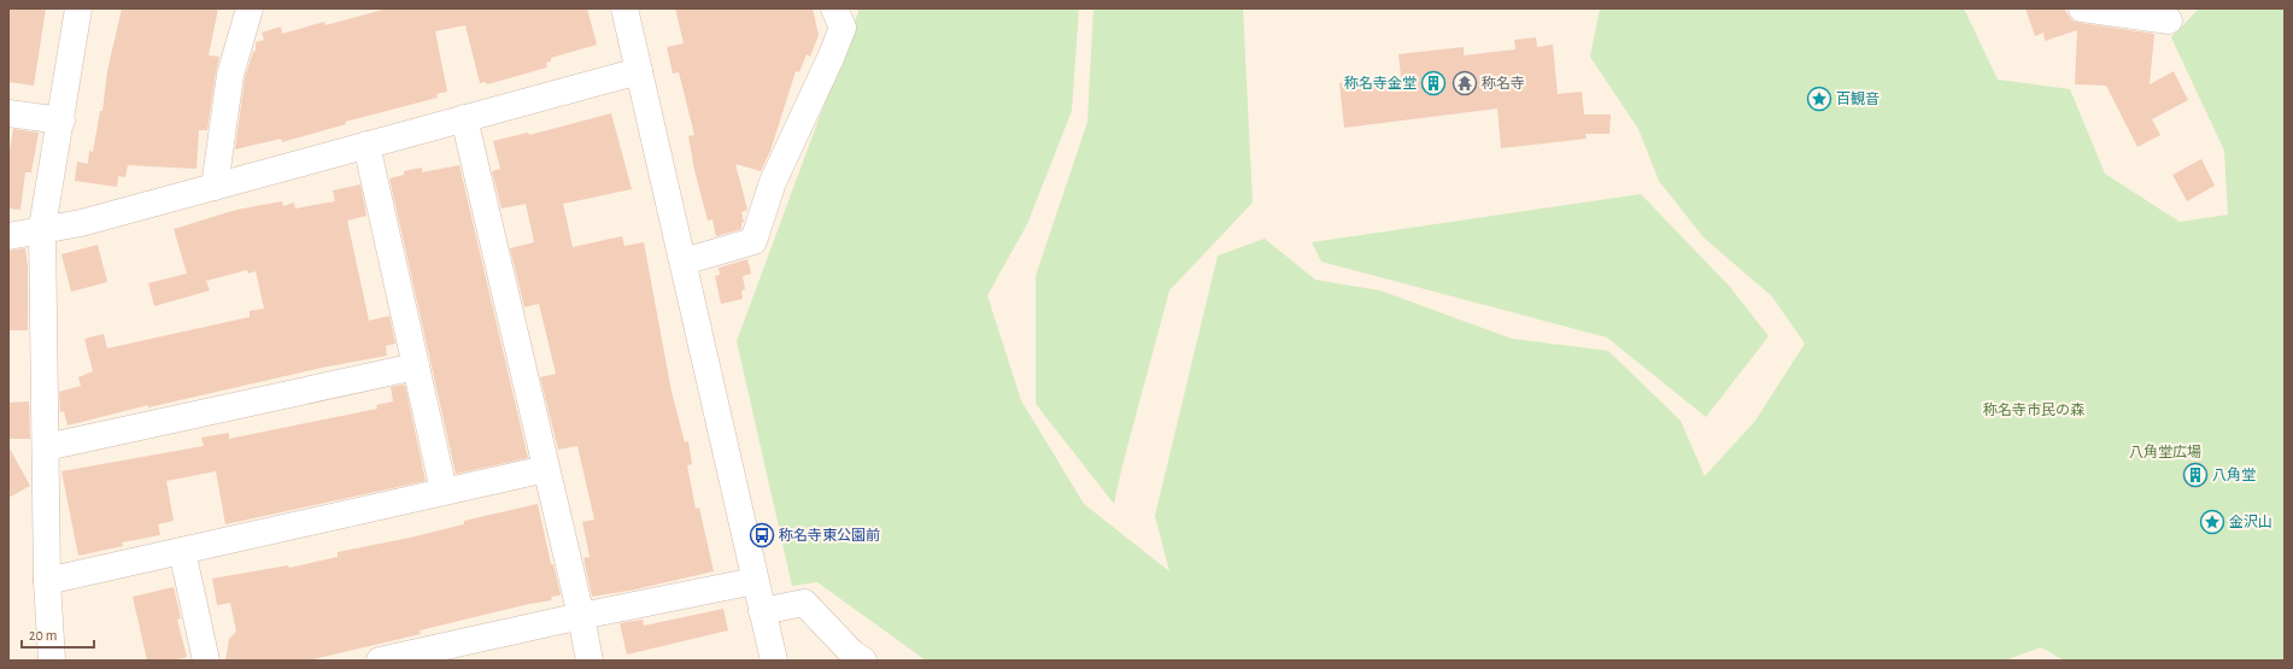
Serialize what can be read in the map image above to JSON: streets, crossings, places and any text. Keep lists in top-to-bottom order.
{
  "parks": ["称名寺市民の森", "八角堂広場"],
  "places": {
    "building": ["称名寺金堂", "八角堂"],
    "temple": ["称名寺"],
    "place": ["百観音", "金沢山"],
    "bus stop": ["称名寺東公園前"]
  },
  "scale_bar": "20 m"
}
